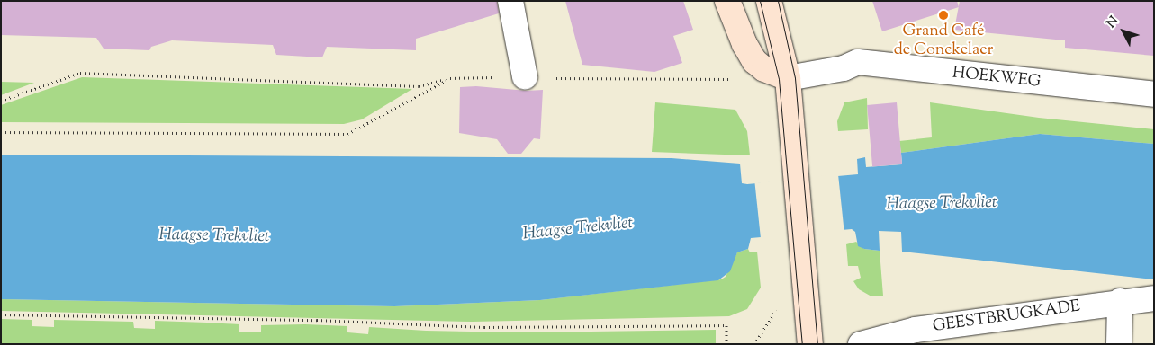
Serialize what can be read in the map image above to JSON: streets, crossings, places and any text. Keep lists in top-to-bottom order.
{
  "streets": {
    "street": ["HOEKWEG", "GEESTBRUGKADE"]
  },
  "water": ["Haagse Trekvliet"],
  "places": ["Grand Café de Conckelaer"],
  "north": "top left"
}
